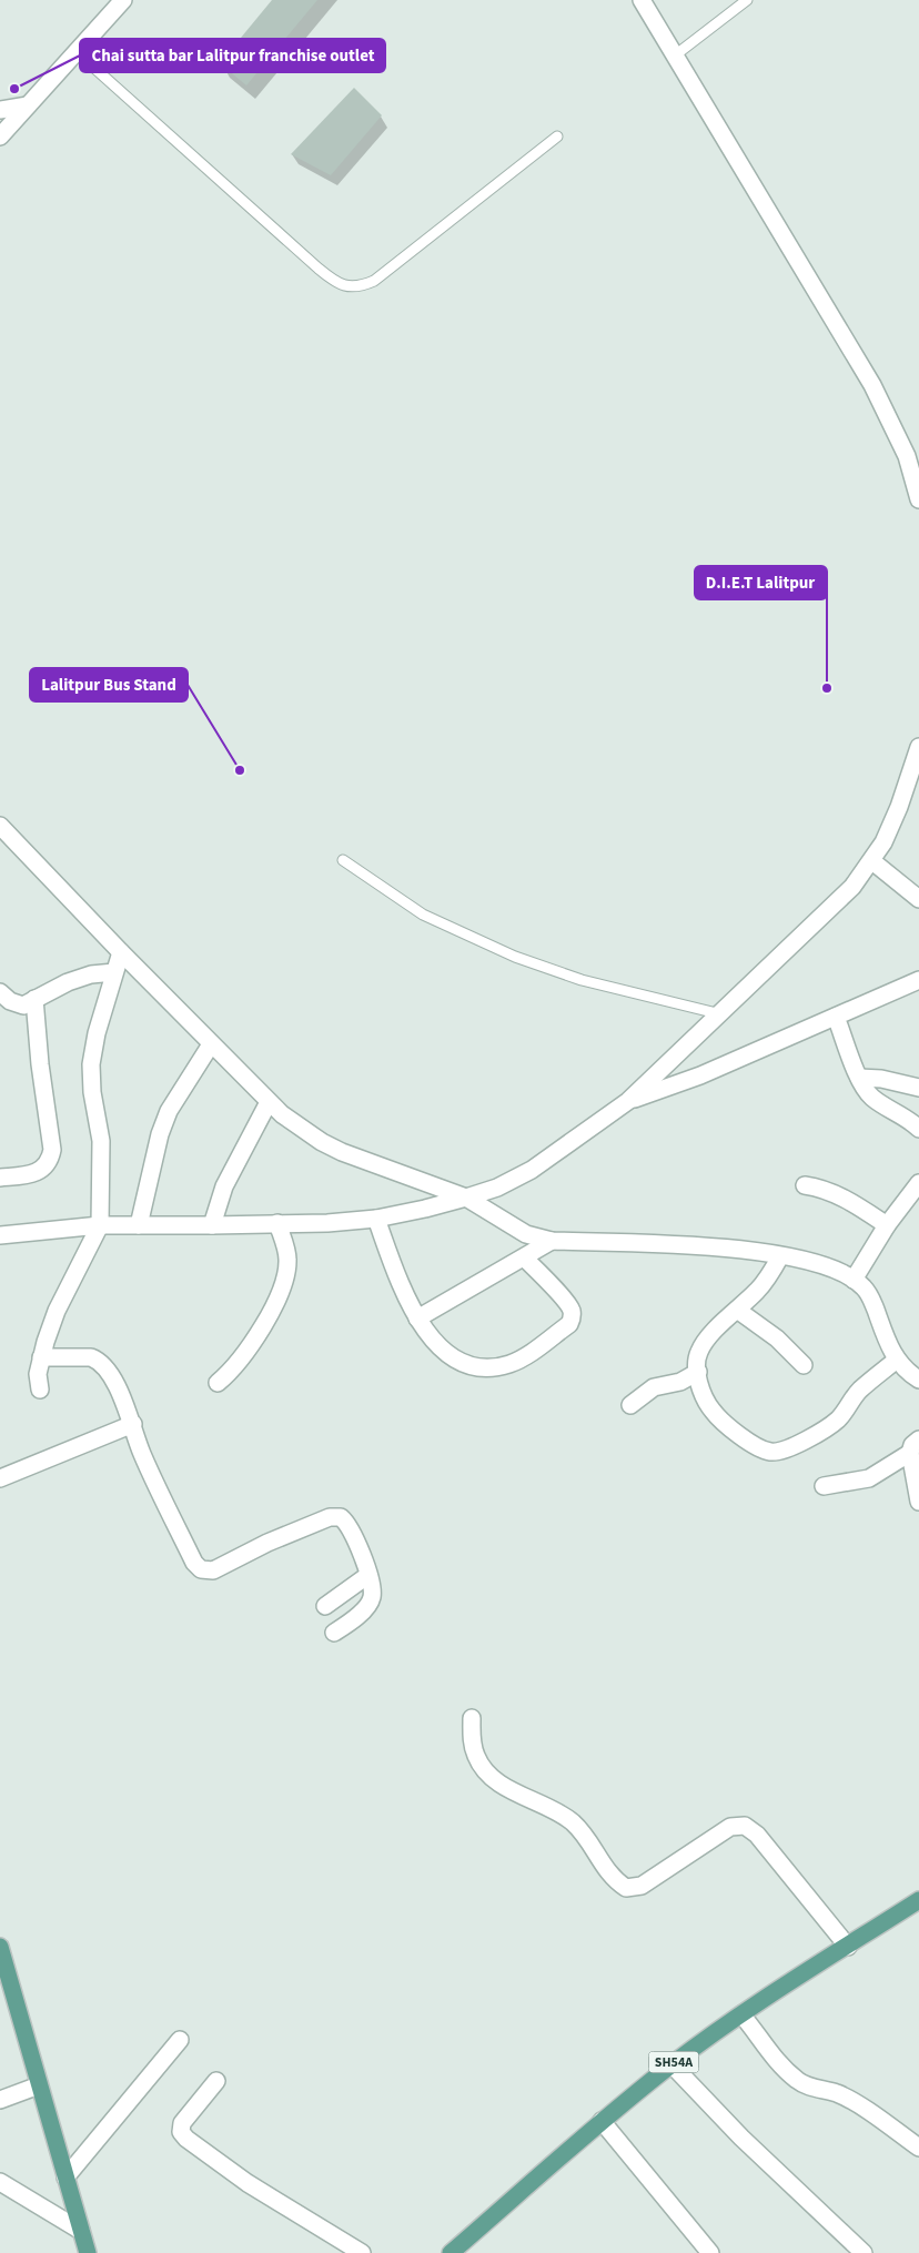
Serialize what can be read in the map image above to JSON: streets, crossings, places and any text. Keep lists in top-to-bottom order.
{
  "streets": {
    "main road": ["SH54A"]
  },
  "places": ["Chai sutta bar Lalitpur franchise outlet", "D.I.E.T Lalitpur", "Lalitpur Bus Stand"]
}
